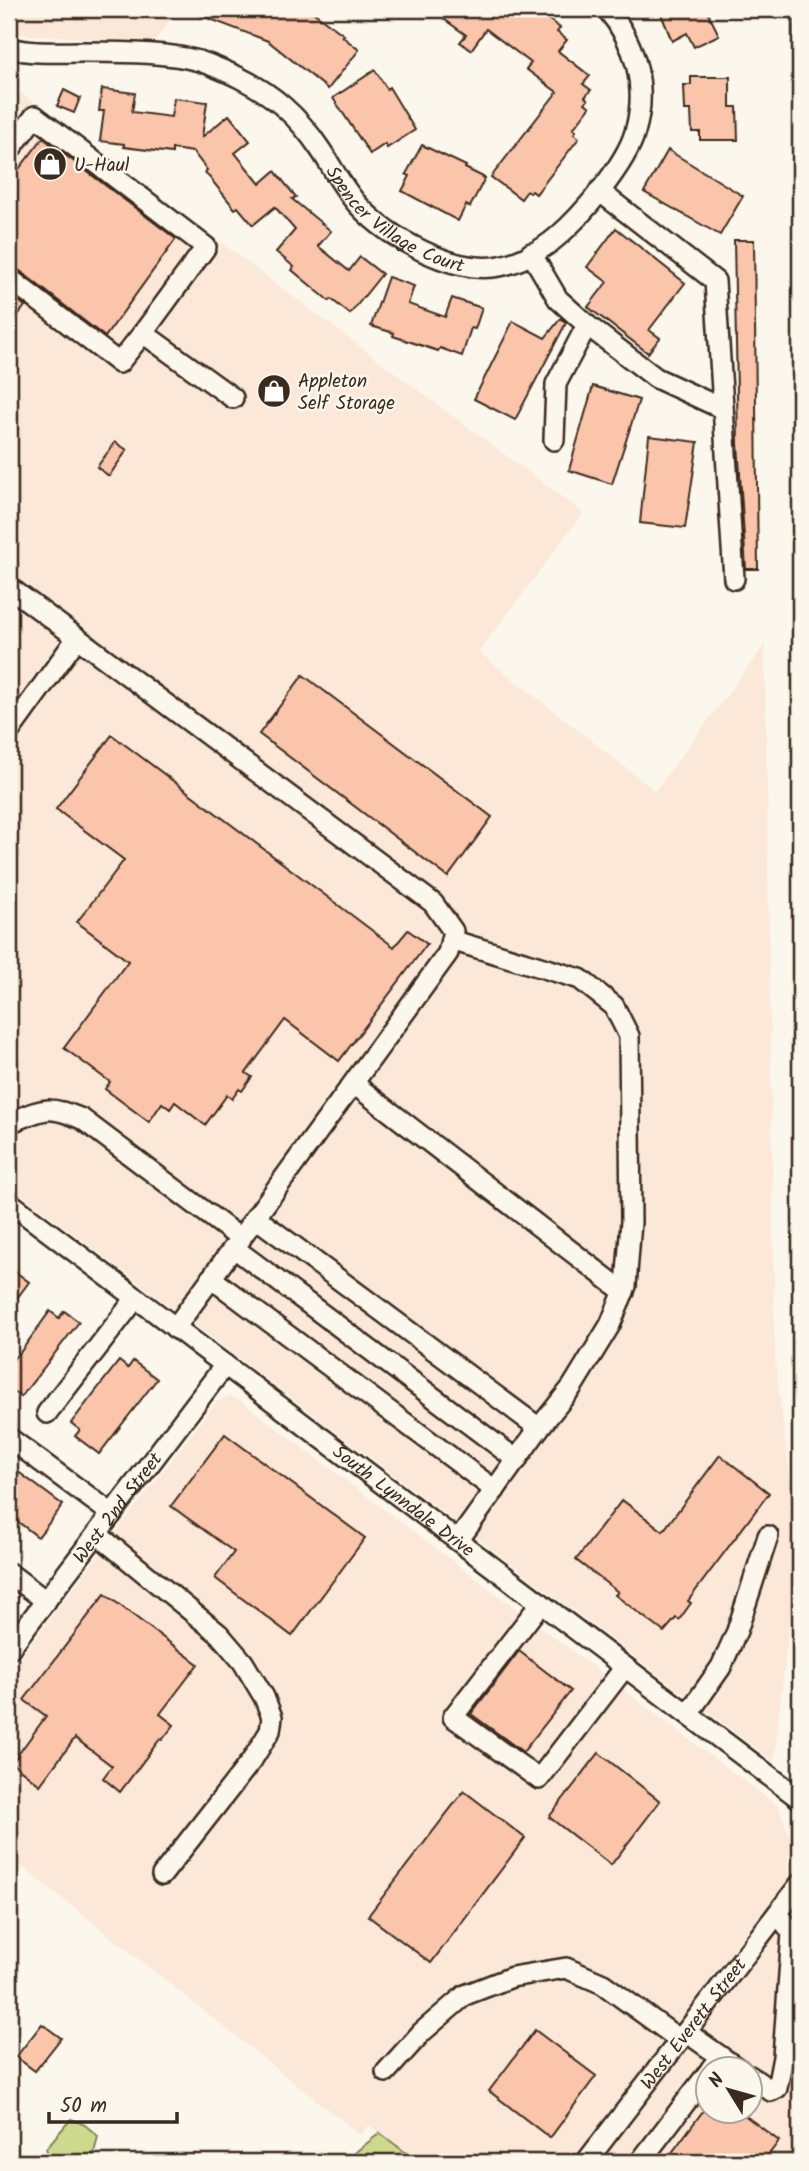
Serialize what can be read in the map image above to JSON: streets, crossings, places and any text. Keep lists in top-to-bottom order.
{
  "streets": {
    "street": [
      "Spencer Village Court",
      "South Lynndale Drive",
      "West 2nd Street",
      "West Everett Street"
    ]
  },
  "crossings": [
    ["South Lynndale Drive", "West 2nd Street"]
  ],
  "places": {
    "shop": ["U-Haul", "Appleton Self Storage"]
  },
  "scale_bar": "50 m",
  "north": "top left"
}
